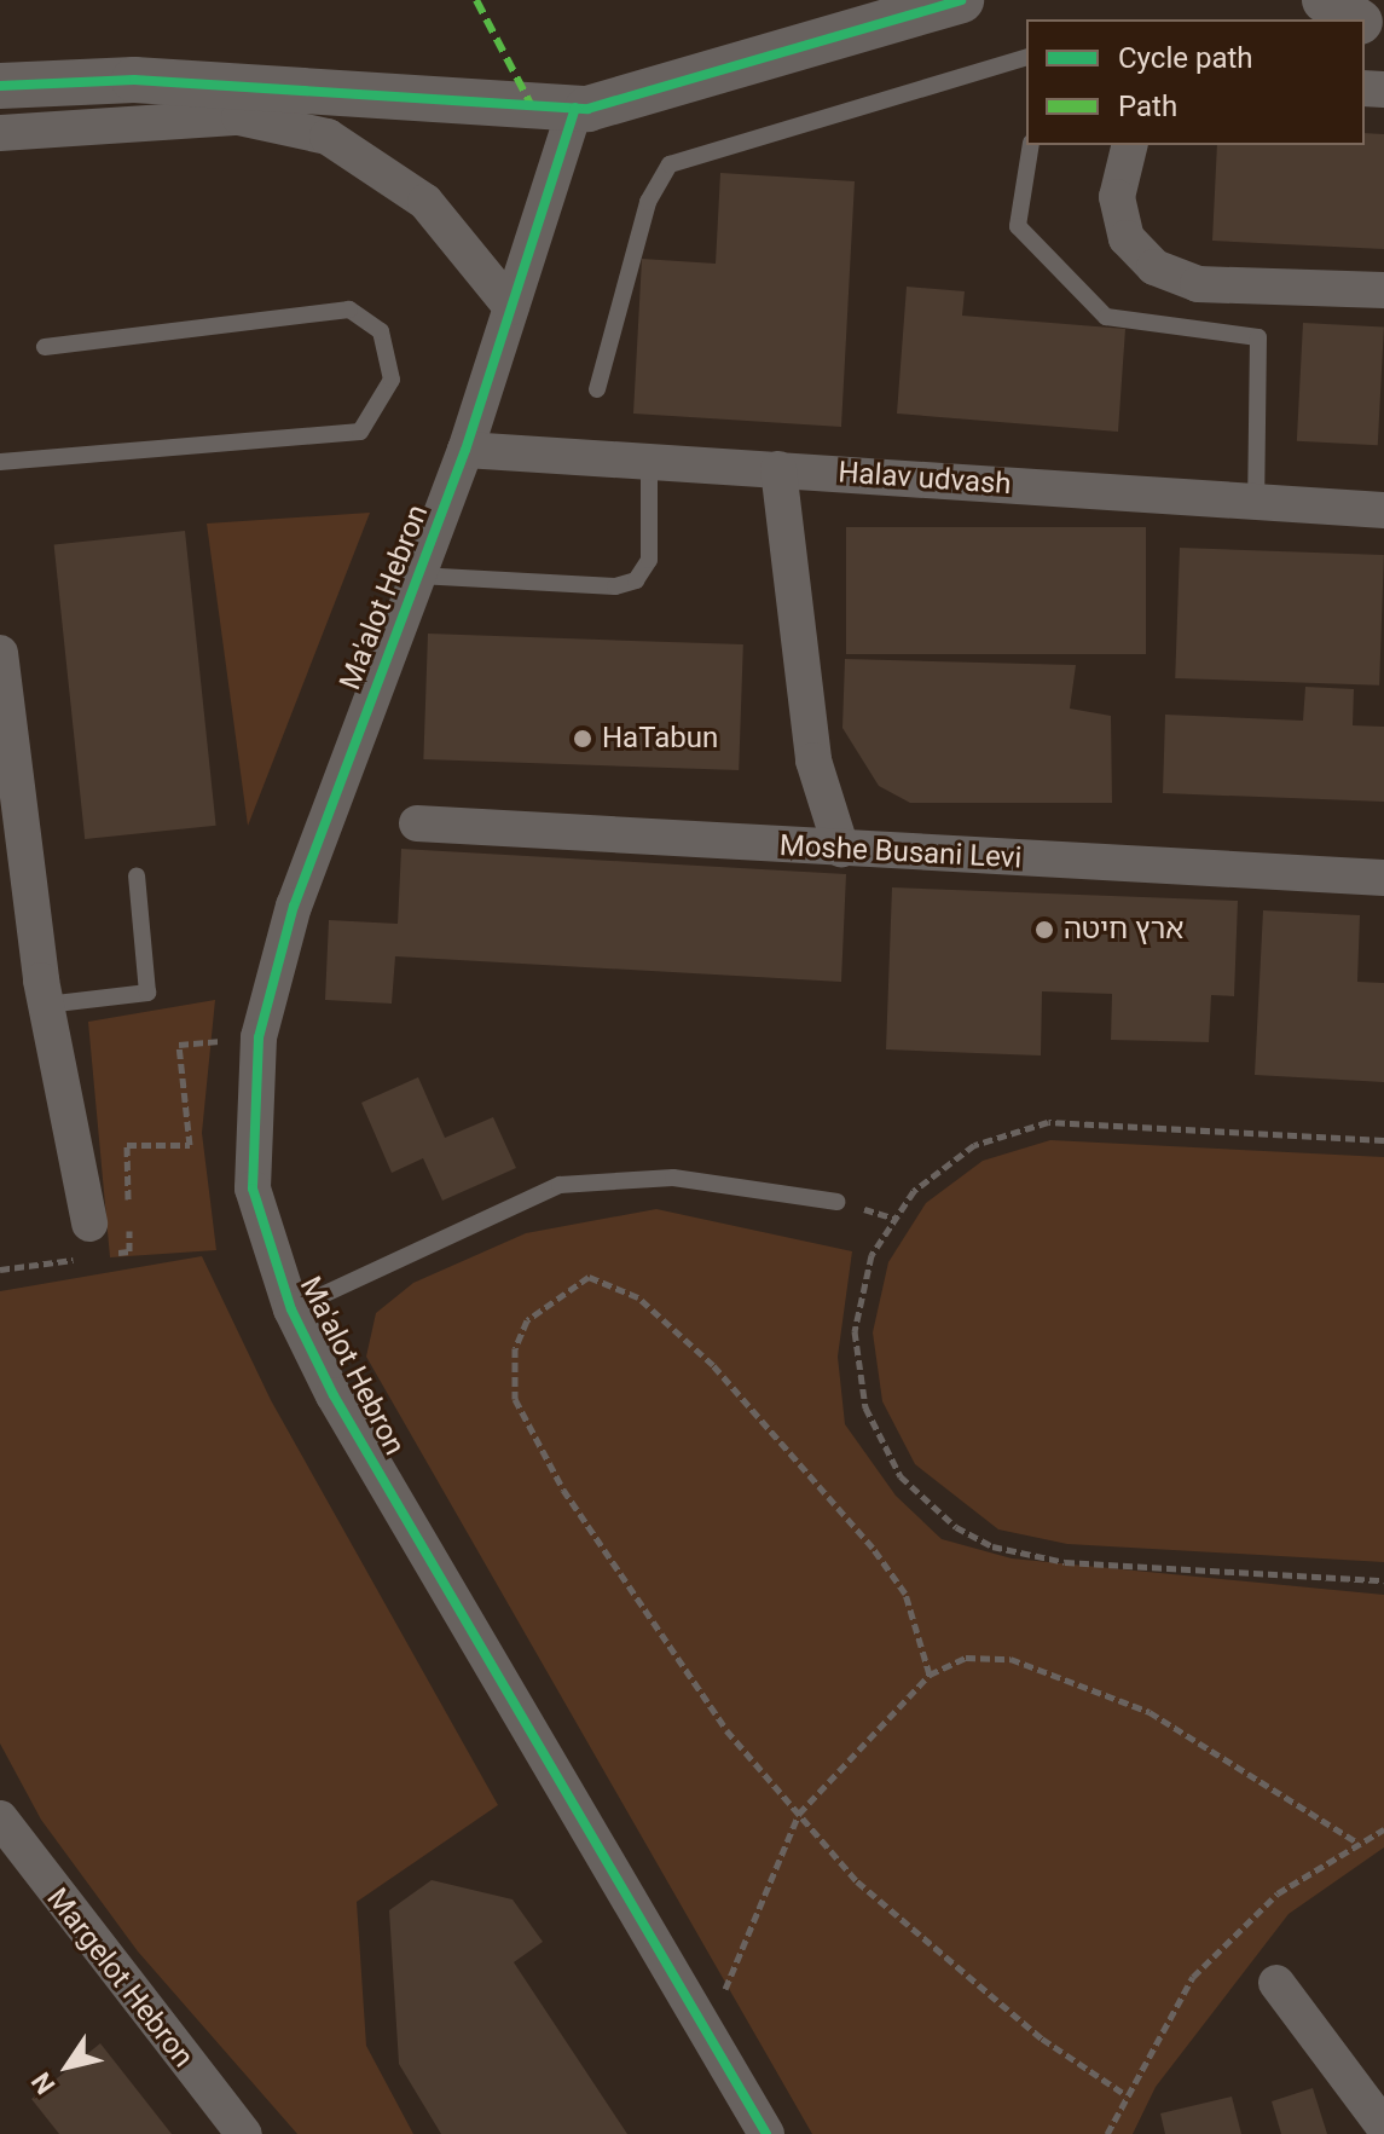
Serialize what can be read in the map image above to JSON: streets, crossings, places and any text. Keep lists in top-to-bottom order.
{
  "streets": {
    "street": [
      "Halav udvash",
      "Ma'alot Hebron",
      "Moshe Busani Levi",
      "Margelot Hebron"
    ]
  },
  "crossings": [
    ["Halav udvash", "Ma'alot Hebron"]
  ],
  "places": ["HaTabun", "ארץ חיטה"],
  "legend": ["Cycle path", "Path"],
  "north": "bottom left"
}
